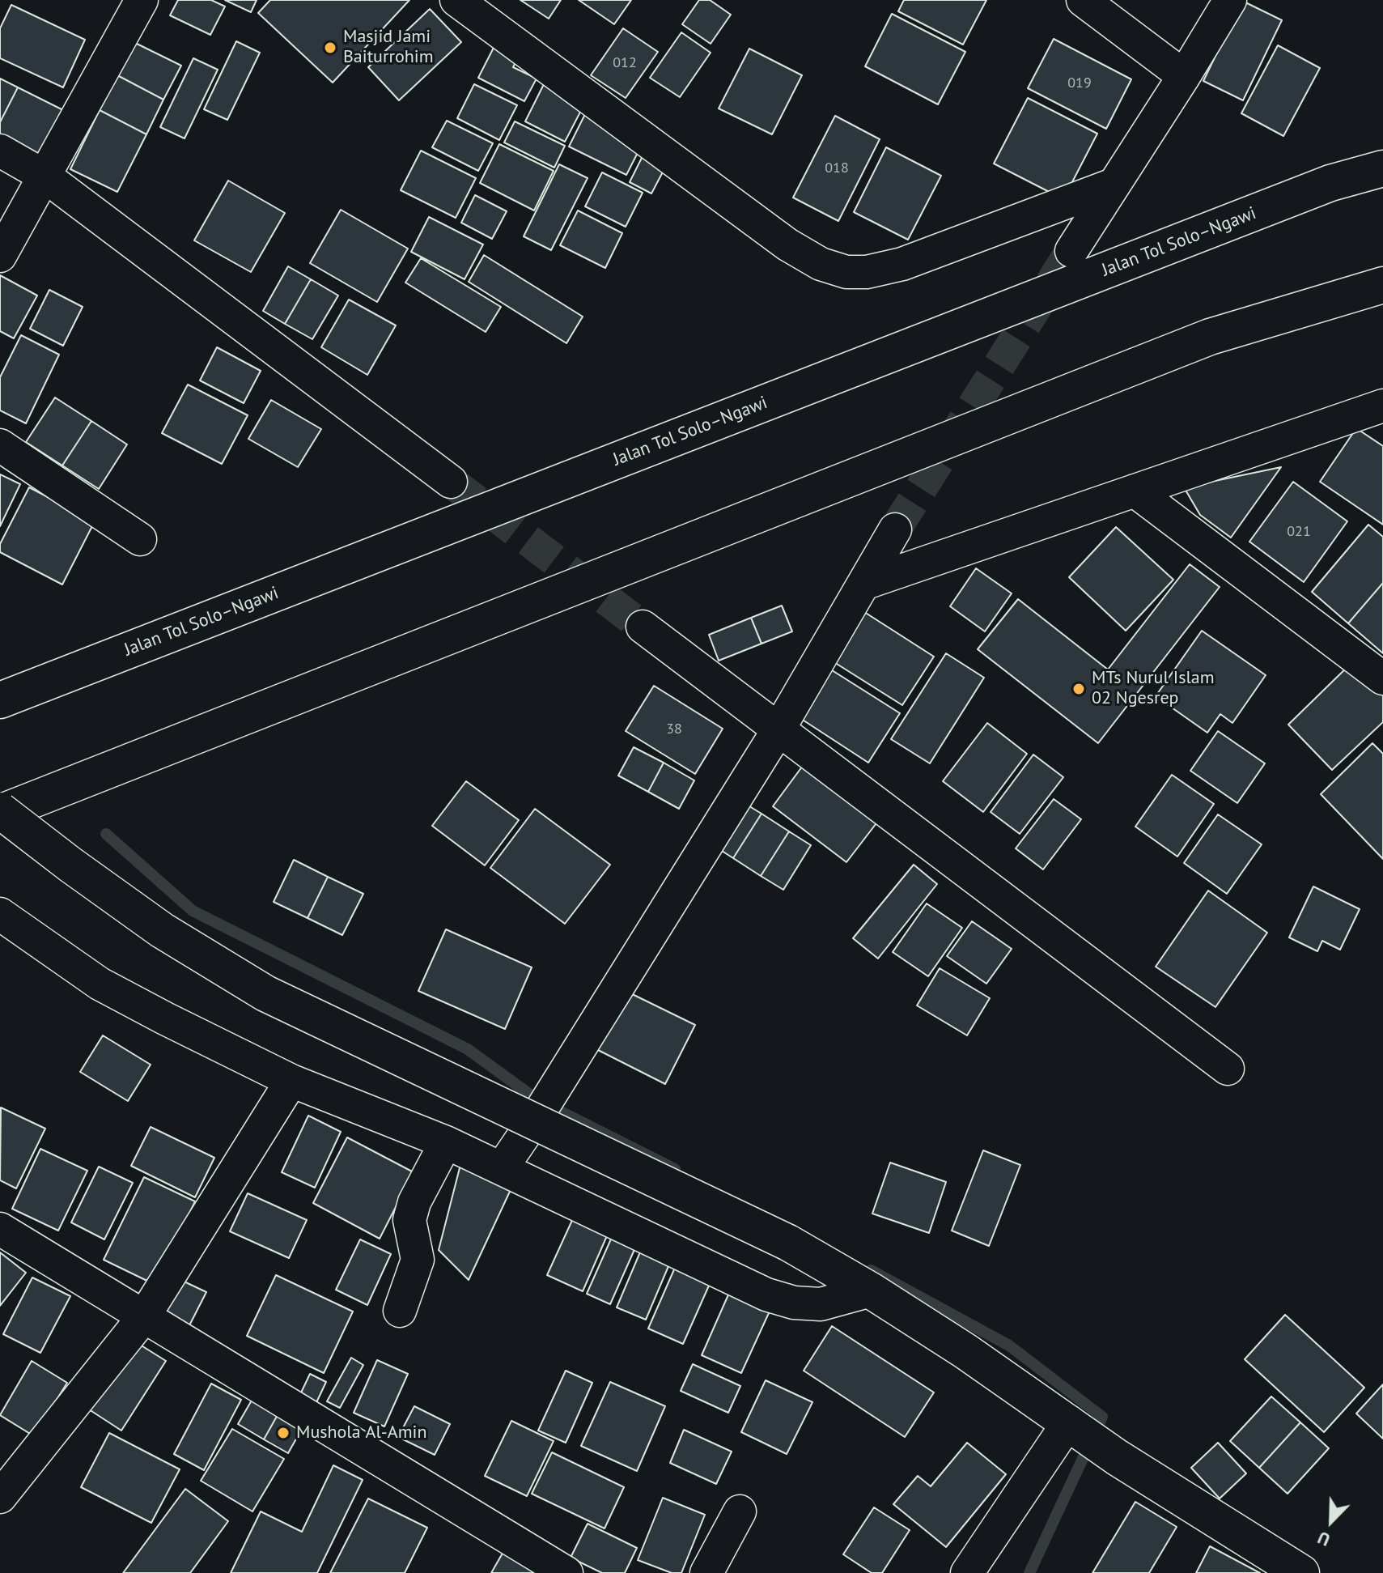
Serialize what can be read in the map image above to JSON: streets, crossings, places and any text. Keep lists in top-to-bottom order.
{
  "streets": {
    "main road": ["Jalan Tol Solo–Ngawi"]
  },
  "places": ["Masjid Jami Baiturrohim", "MTs Nurul Islam 02 Ngesrep", "Mushola Al-Amin"],
  "house_numbers": [
    "012",
    "019",
    "018",
    "021",
    "38"
  ],
  "north": "bottom left"
}
